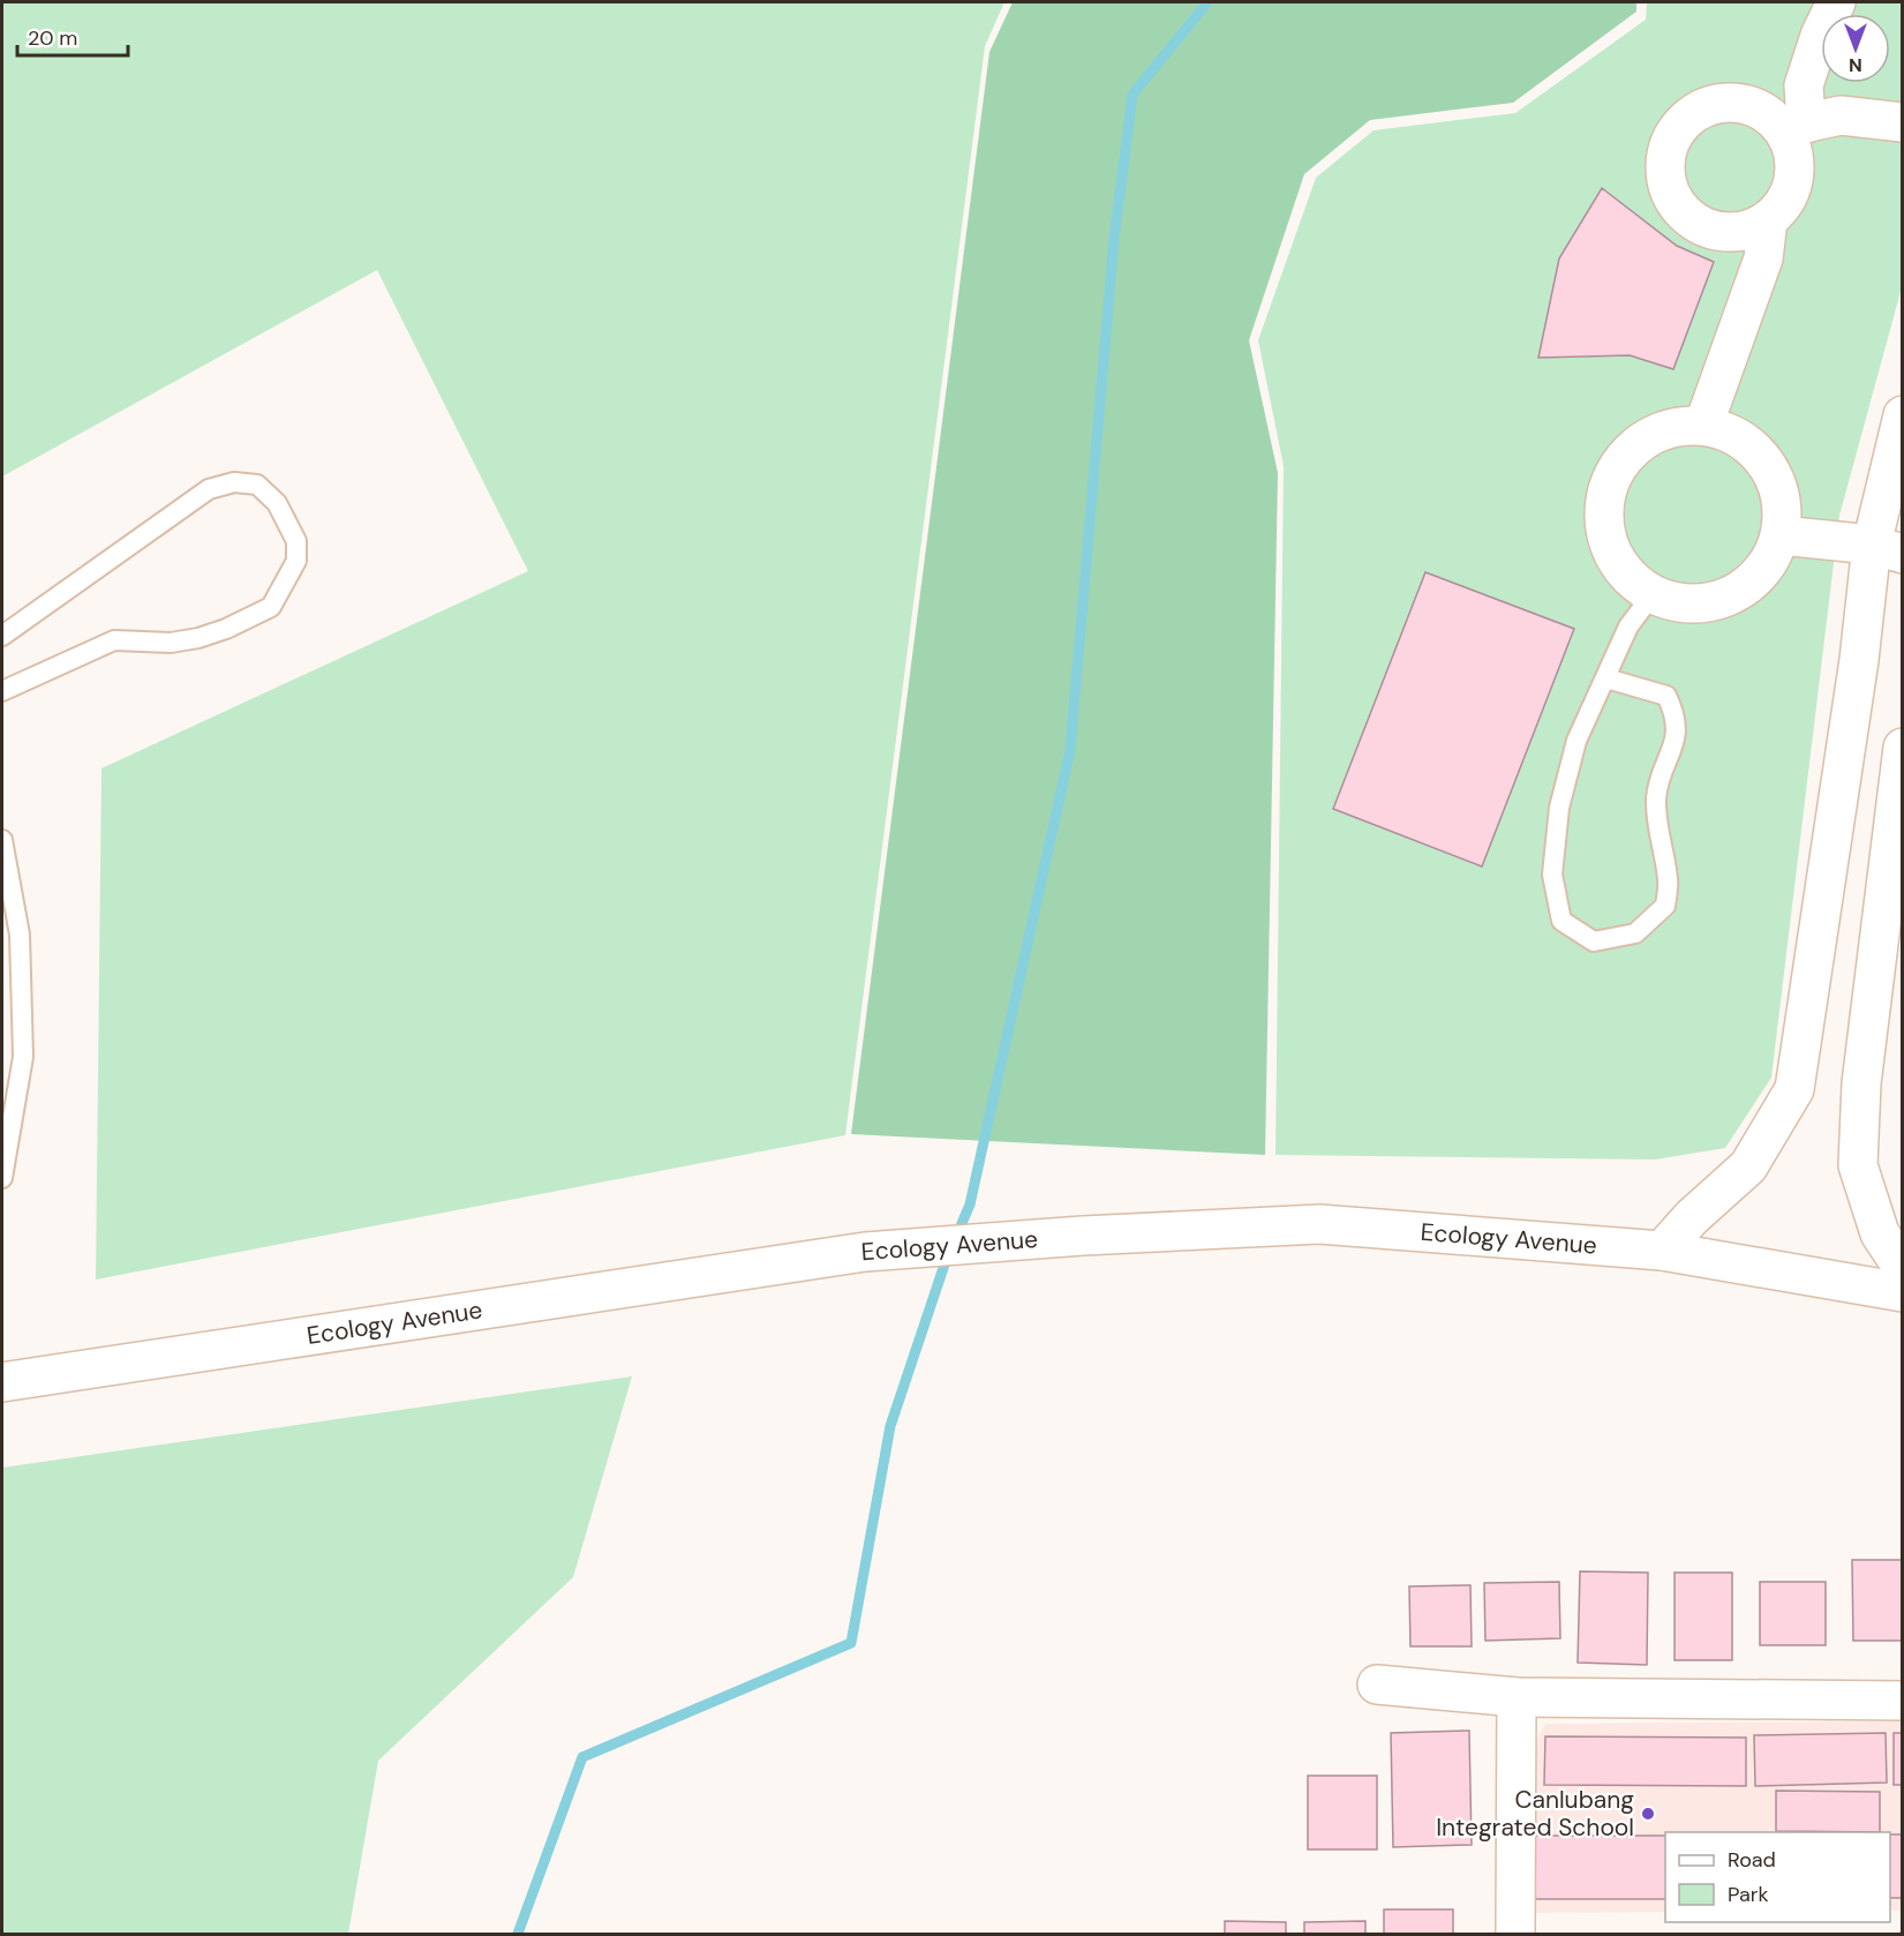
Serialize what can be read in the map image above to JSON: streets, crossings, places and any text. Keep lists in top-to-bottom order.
{
  "streets": {
    "street": ["Ecology Avenue"]
  },
  "places": ["Canlubang Integrated School"],
  "legend": ["Road", "Park"],
  "scale_bar": "20 m",
  "north": "bottom"
}
